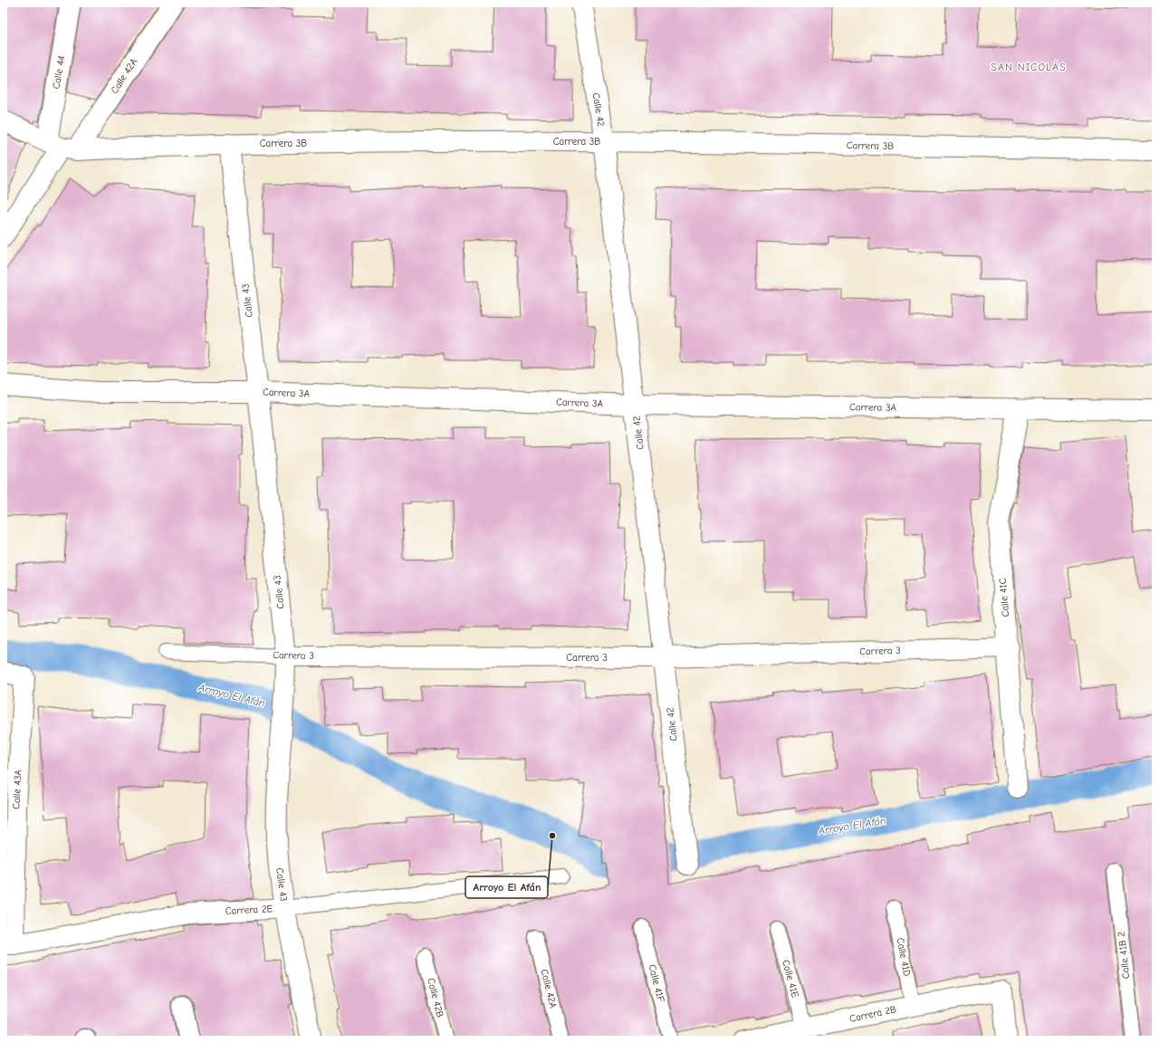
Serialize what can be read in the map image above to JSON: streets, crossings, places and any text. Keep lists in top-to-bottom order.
{
  "streets": {
    "street": [
      "Calle 44",
      "Calle 42A",
      "Calle 42",
      "Carrera 3B",
      "Calle 43",
      "Carrera 3A",
      "Calle 41C",
      "Carrera 3",
      "Calle 43A",
      "Carrera 2E",
      "Carrera 2B"
    ],
    "lane": [
      "Calle 41B 2",
      "Calle 41D",
      "Calle 41E",
      "Calle 41F",
      "Calle 42B"
    ]
  },
  "crossings": [
    ["Calle 44", "Calle 42A"],
    ["Calle 44", "Carrera 3B"],
    ["Calle 42A", "Carrera 3B"],
    ["Calle 42", "Carrera 3B"],
    ["Calle 42", "Carrera 3A"],
    ["Calle 42", "Carrera 3"],
    ["Carrera 3B", "Calle 43"],
    ["Calle 43", "Carrera 3A"],
    ["Calle 43", "Carrera 3"],
    ["Calle 43", "Carrera 2E"],
    ["Carrera 3A", "Calle 41C"],
    ["Calle 41C", "Carrera 3"],
    ["Calle 43A", "Carrera 2E"],
    ["Calle 41D", "Carrera 2B"],
    ["Calle 41E", "Carrera 2B"]
  ],
  "districts": ["SAN NICOLÁS"],
  "water": ["Arroyo El Afán"],
  "places": ["Arroyo El Afán"]
}
